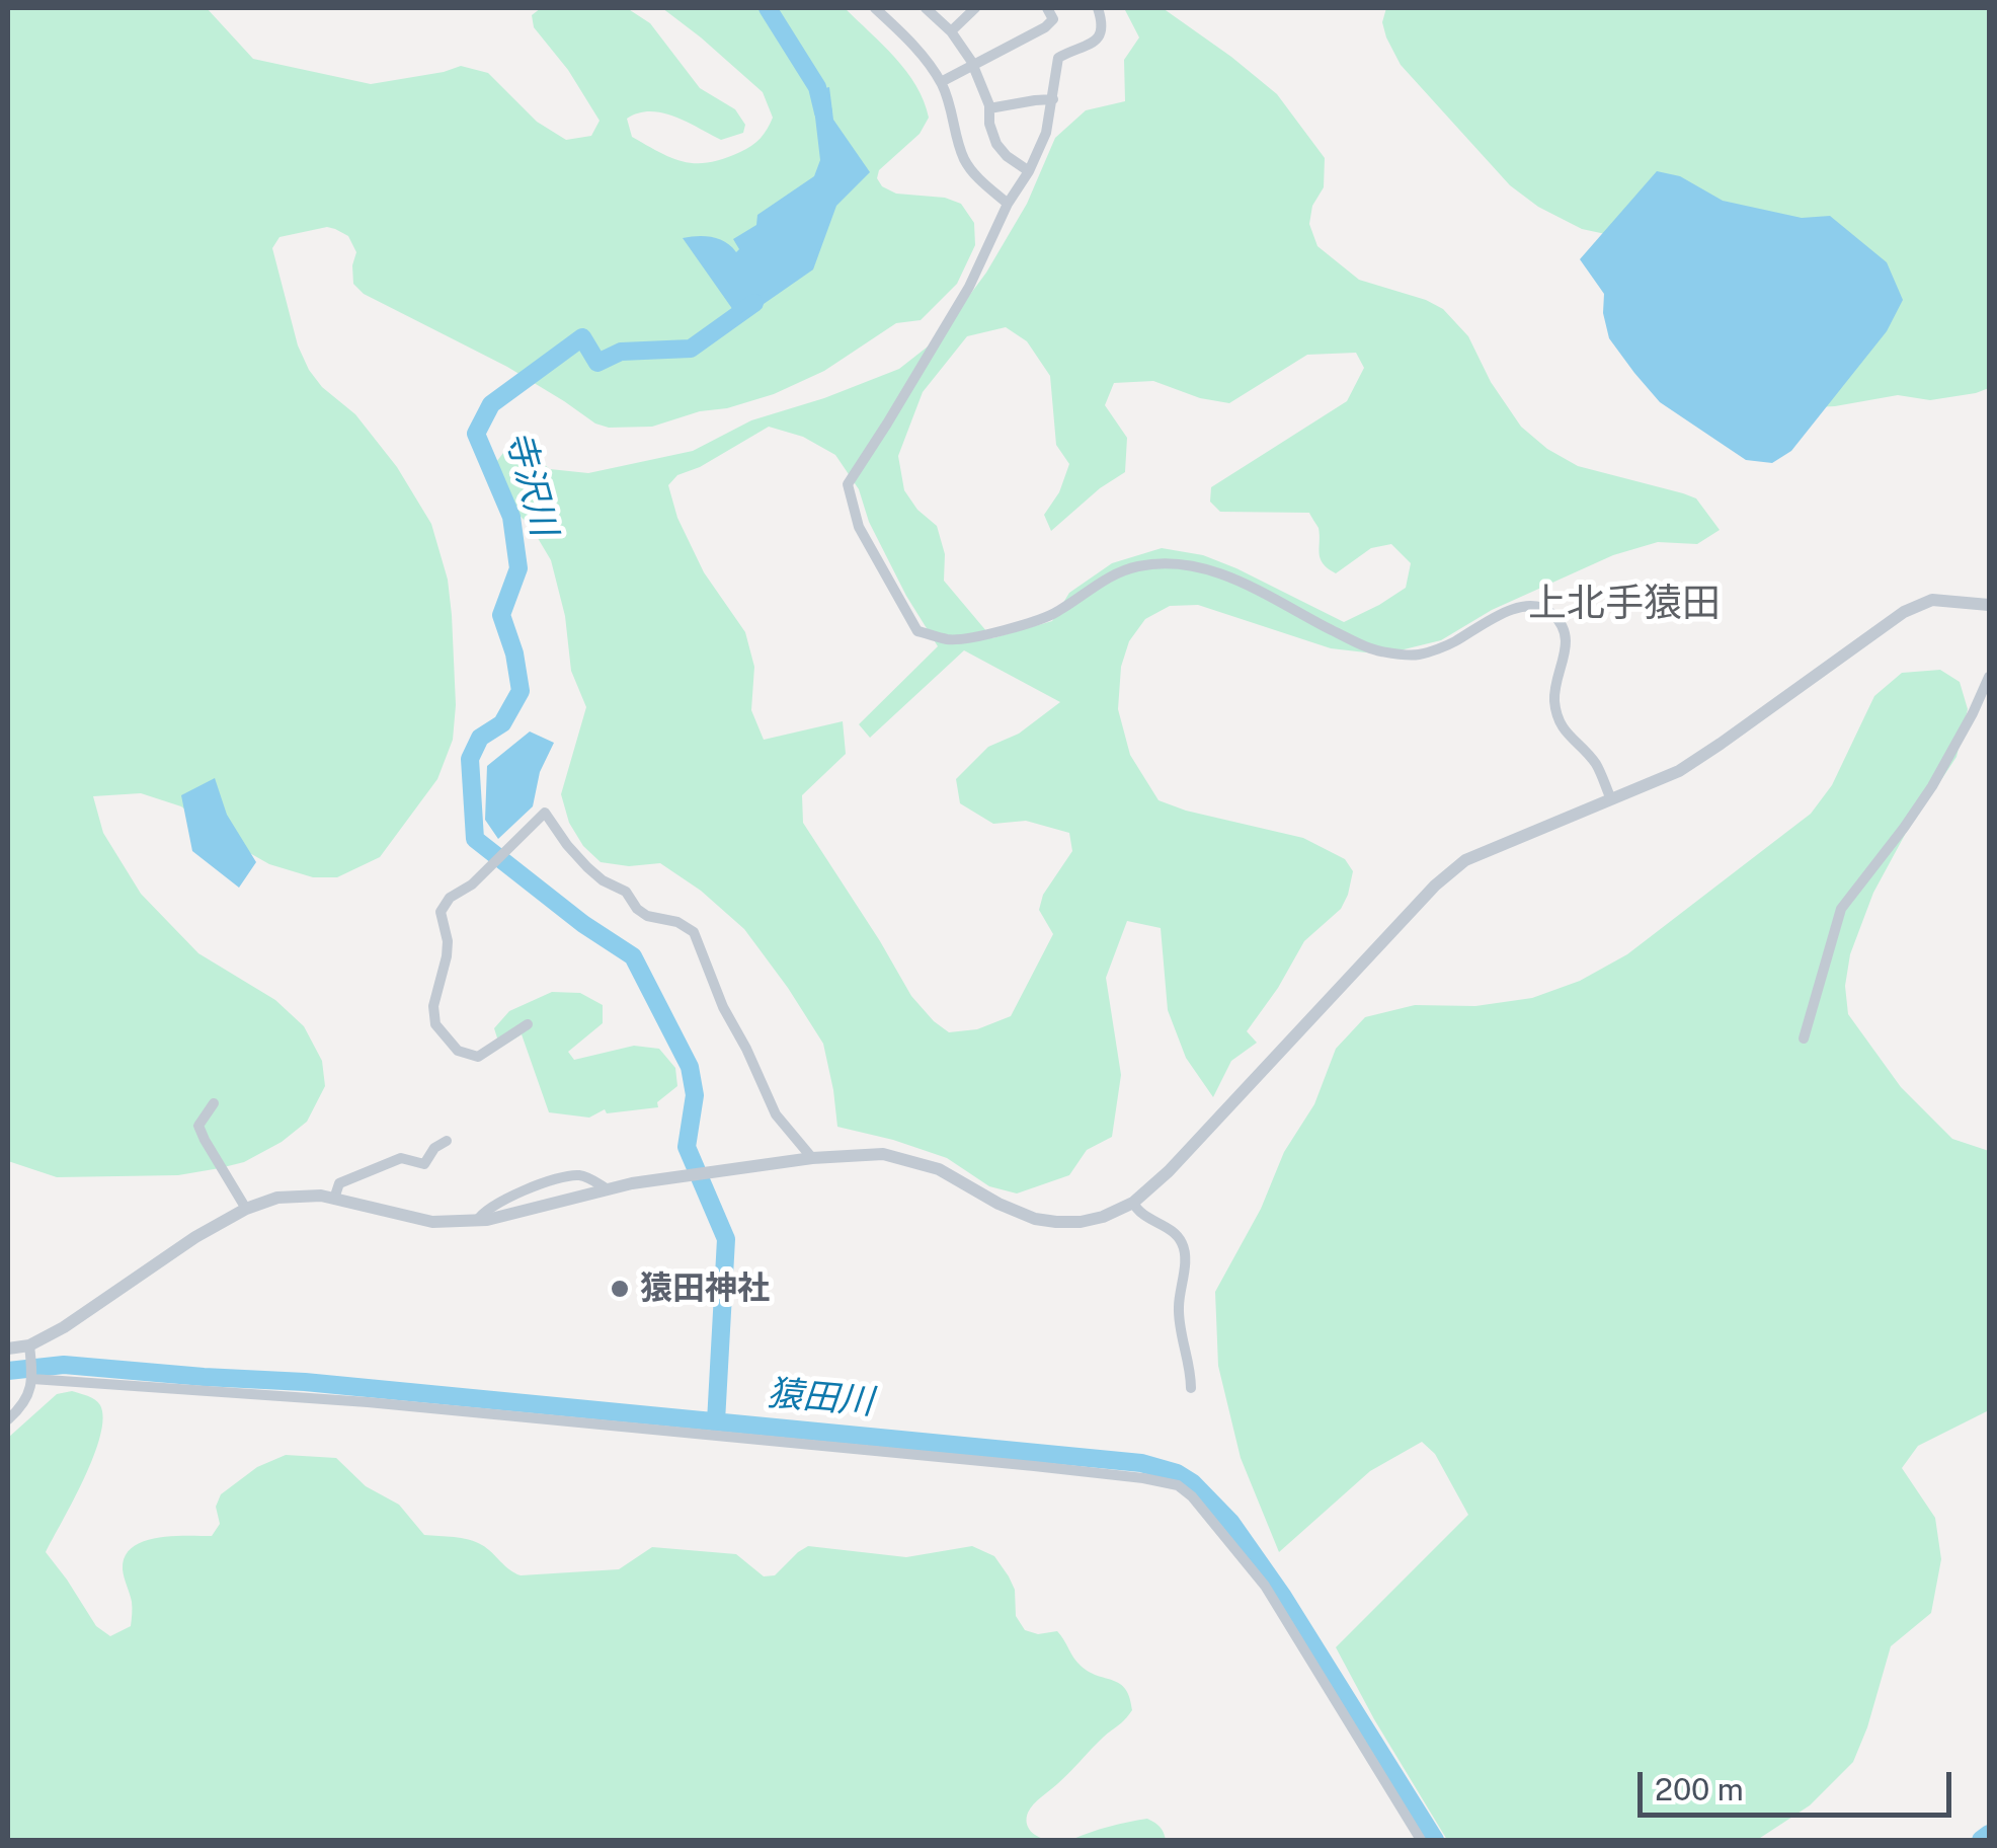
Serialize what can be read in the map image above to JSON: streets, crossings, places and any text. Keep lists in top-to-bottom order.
{
  "districts": ["上北手猿田"],
  "water": ["寺沢川", "猿田川"],
  "places": ["猿田神社"],
  "scale_bar": "200 m"
}
